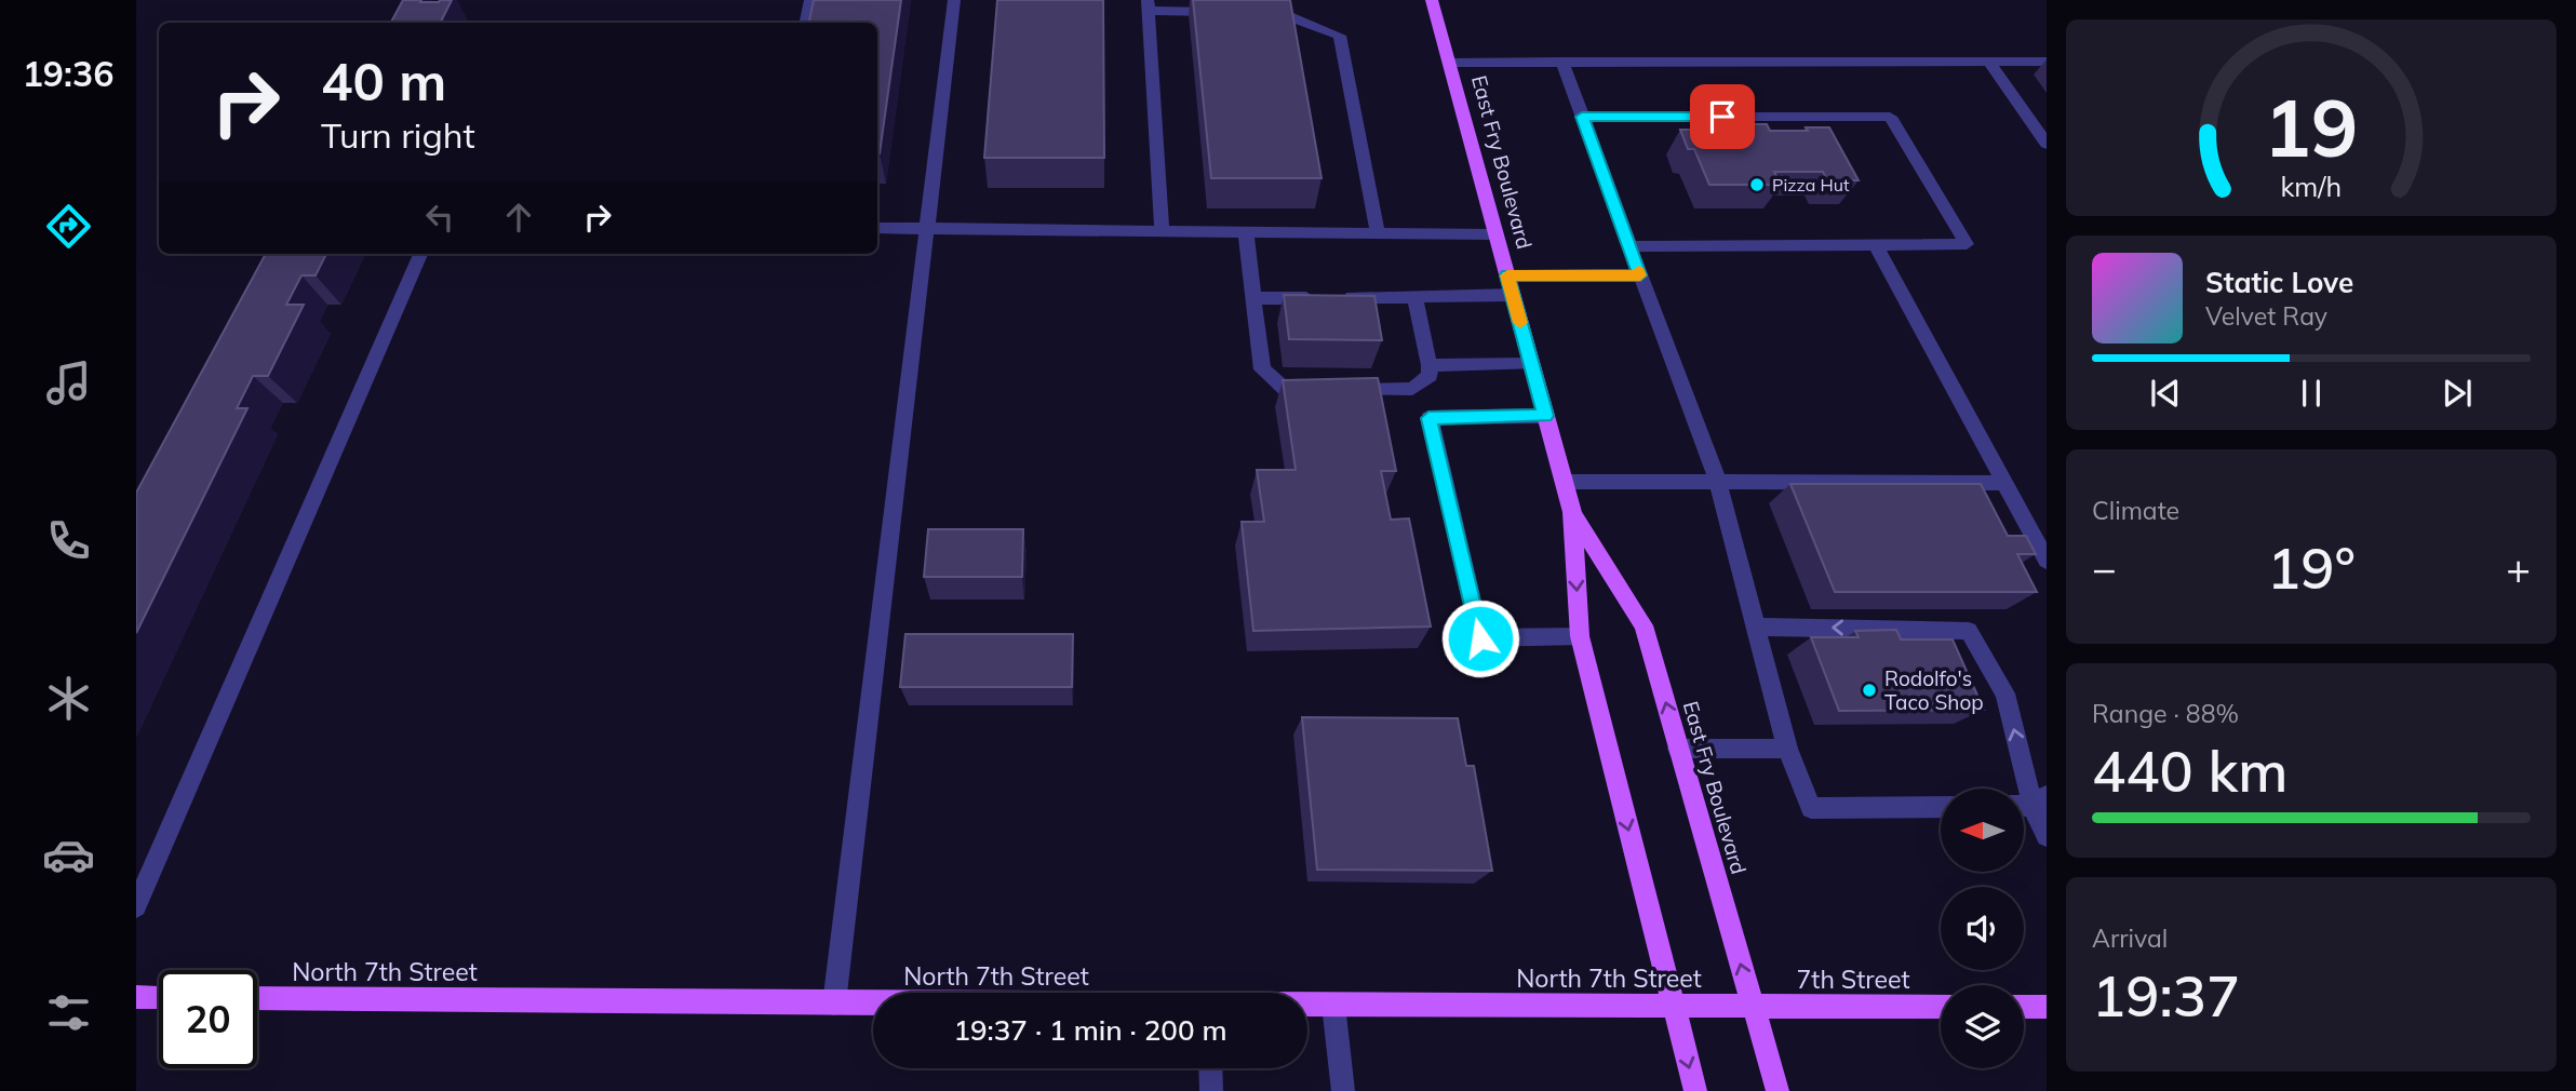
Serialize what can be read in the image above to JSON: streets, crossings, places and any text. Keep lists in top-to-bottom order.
{
  "streets": {
    "main road": ["East Fry Boulevard", "North 7th Street", "7th Street"]
  },
  "crossings": [
    ["East Fry Boulevard", "North 7th Street"],
    ["East Fry Boulevard", "7th Street"],
    ["North 7th Street", "7th Street"]
  ],
  "places": ["Pizza Hut", "Rodolfo's Taco Shop"],
  "north": "left",
  "page": {
    "tabs": "19:36",
    "turn": ["40 m", "Turn right"],
    "song": ["Static Love", "Velvet Ray"],
    "tile": [
      "Climate",
      ["Range · 88%", "440 km"],
      ["Arrival", "19:37"]
    ],
    "heat": ["−", "19°", "+"],
    "limit": "20",
    "trip": "19:37 · 1 min · 200 m",
    "gauge": ["19", "km/h"]
  }
}
